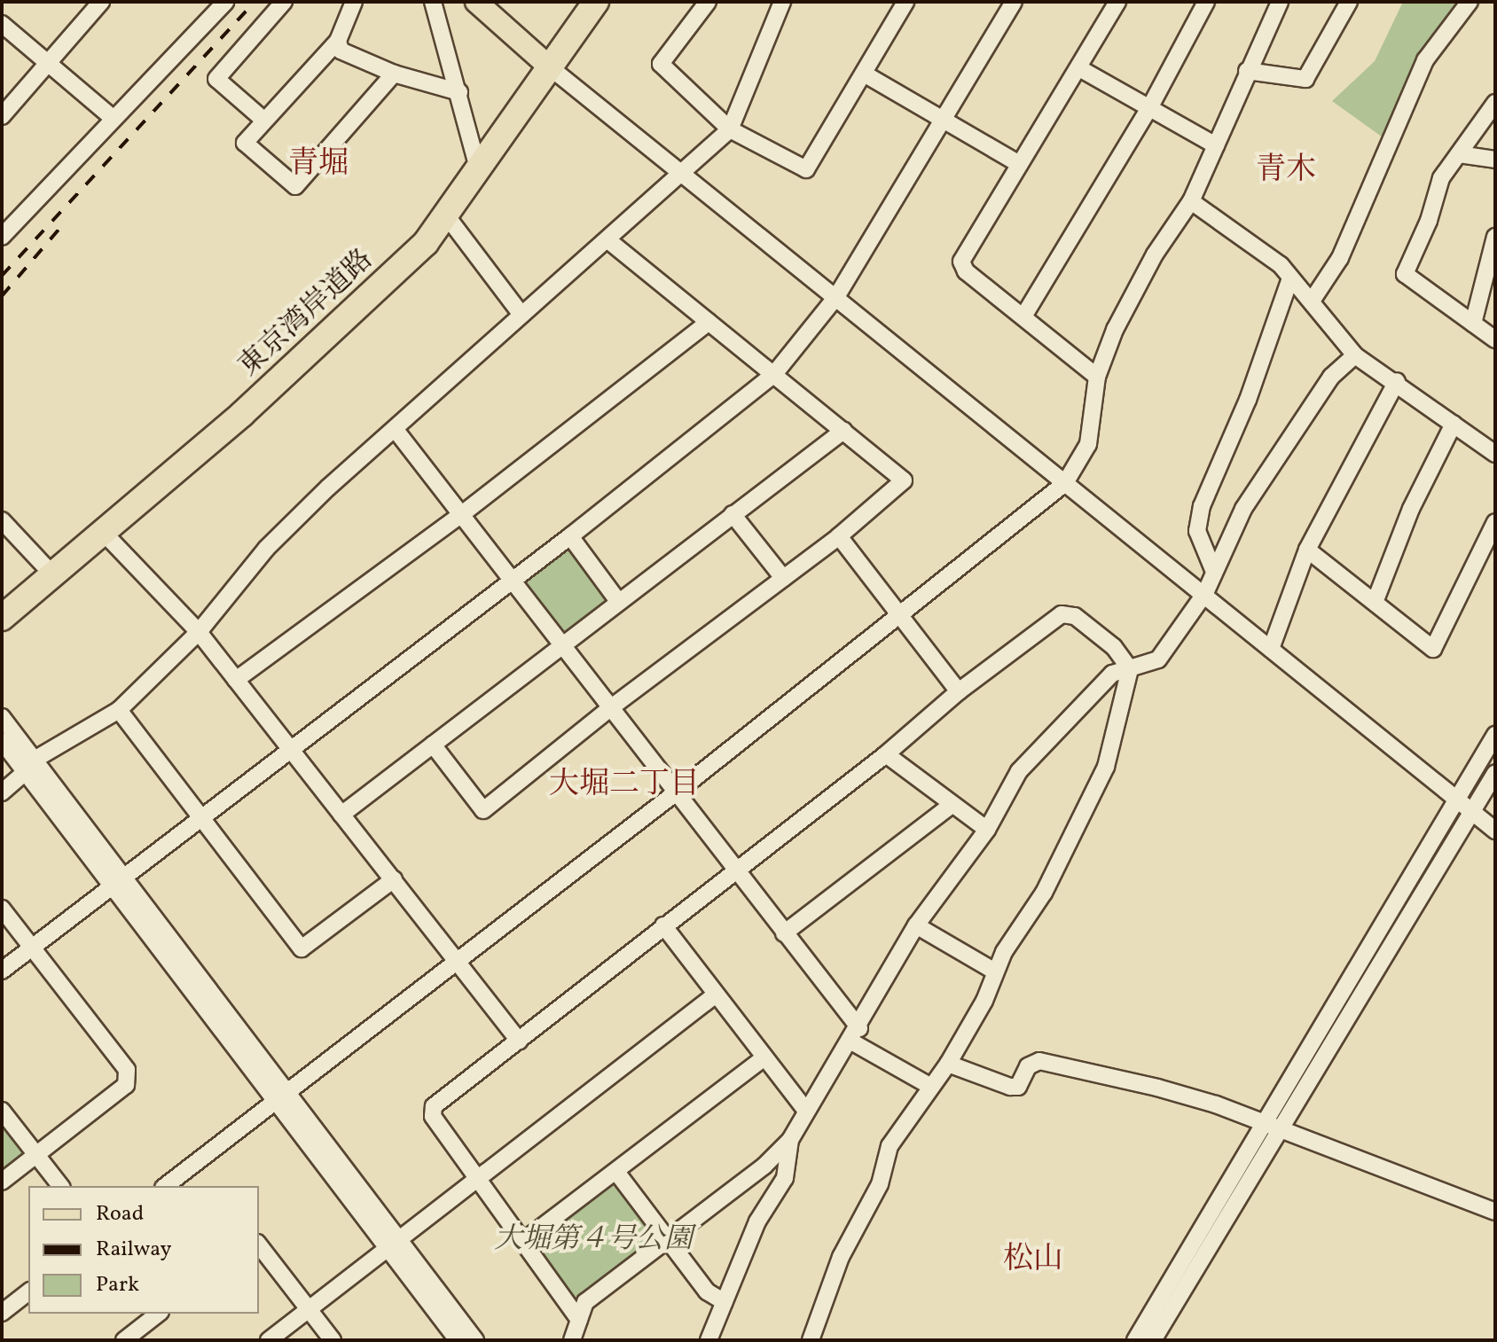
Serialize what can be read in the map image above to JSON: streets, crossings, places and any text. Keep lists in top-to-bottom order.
{
  "streets": {
    "highway": ["東京湾岸道路"]
  },
  "districts": [
    "青堀",
    "青木",
    "大堀二丁目",
    "松山"
  ],
  "parks": ["大堀第４号公園"],
  "legend": ["Road", "Railway", "Park"]
}
